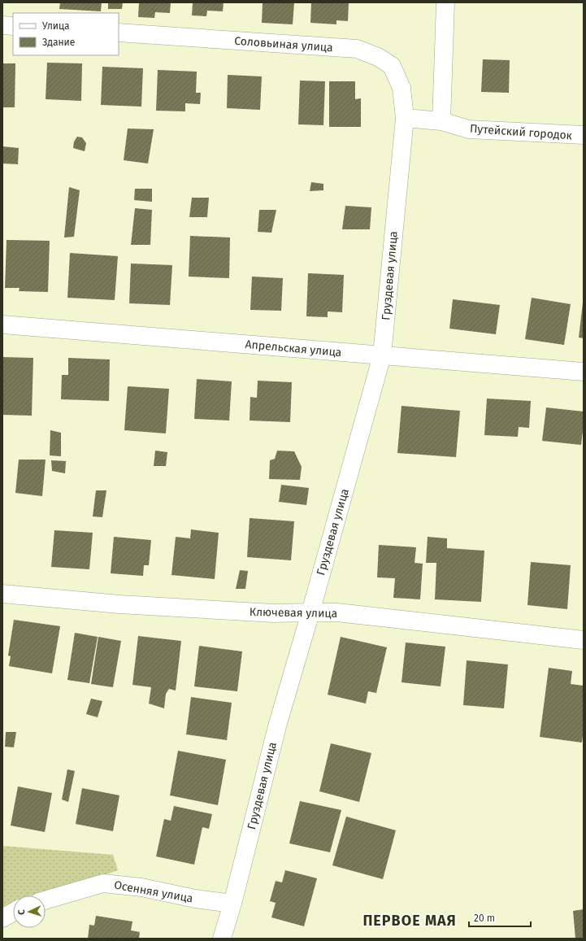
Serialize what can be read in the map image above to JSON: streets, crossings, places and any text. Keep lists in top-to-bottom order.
{
  "streets": {
    "street": [
      "Соловьиная улица",
      "Путейский городок",
      "Груздевая улица",
      "Апрельская улица",
      "Ключевая улица",
      "Осенняя улица"
    ]
  },
  "crossings": [
    ["Соловьиная улица", "Путейский городок"],
    ["Соловьиная улица", "Груздевая улица"],
    ["Путейский городок", "Груздевая улица"],
    ["Груздевая улица", "Апрельская улица"],
    ["Груздевая улица", "Ключевая улица"],
    ["Груздевая улица", "Осенняя улица"]
  ],
  "districts": ["ПЕРВОЕ МАЯ"],
  "legend": ["Улица", "Здание"],
  "scale_bar": "20 m",
  "north": "left"
}
